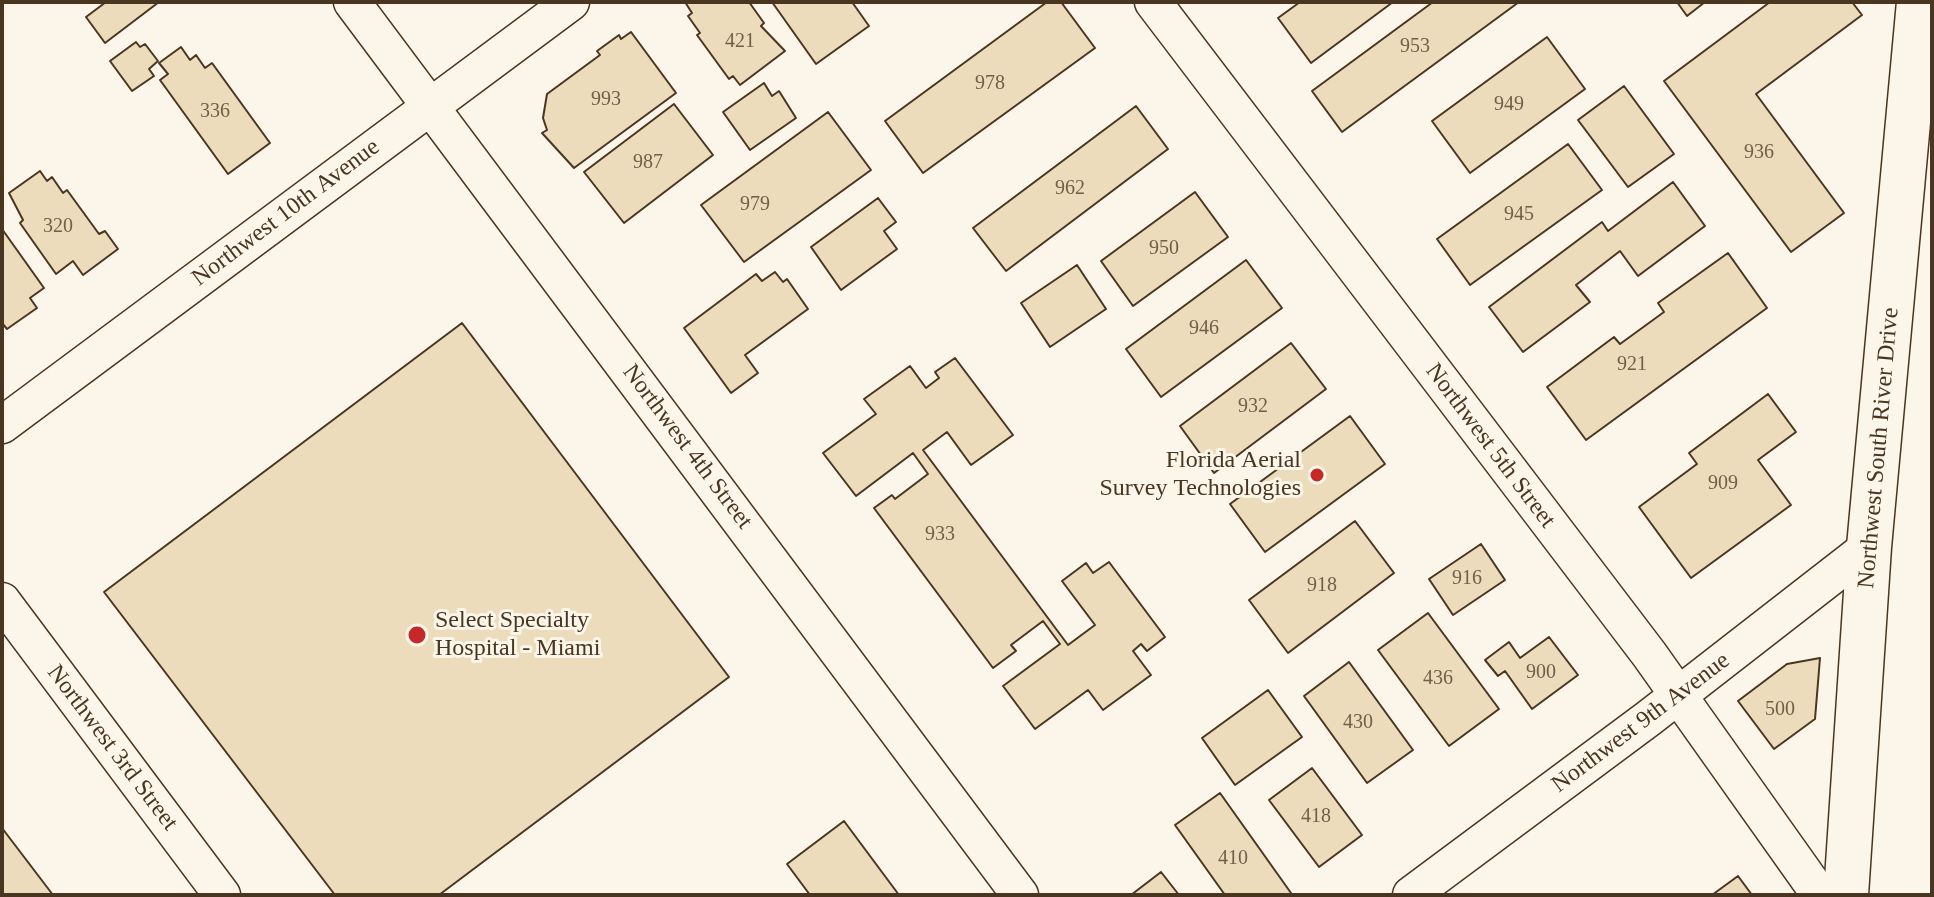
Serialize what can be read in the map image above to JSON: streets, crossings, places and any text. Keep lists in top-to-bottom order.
{
  "streets": {
    "main road": ["Northwest South River Drive"],
    "street": [
      "Northwest 10th Avenue",
      "Northwest 5th Street",
      "Northwest 4th Street",
      "Northwest 9th Avenue",
      "Northwest 3rd Street"
    ]
  },
  "crossings": [
    ["Northwest 10th Avenue", "Northwest 4th Street"],
    ["Northwest 5th Street", "Northwest 9th Avenue"],
    ["Northwest South River Drive", "Northwest 9th Avenue"]
  ],
  "places": ["Florida Aerial Survey Technologies", "Select Specialty Hospital - Miami"],
  "house_numbers": [
    "421",
    "953",
    "978",
    "993",
    "949",
    "336",
    "936",
    "987",
    "962",
    "979",
    "945",
    "320",
    "950",
    "946",
    "921",
    "932",
    "909",
    "933",
    "916",
    "918",
    "900",
    "436",
    "500",
    "430",
    "418",
    "410"
  ]
}
